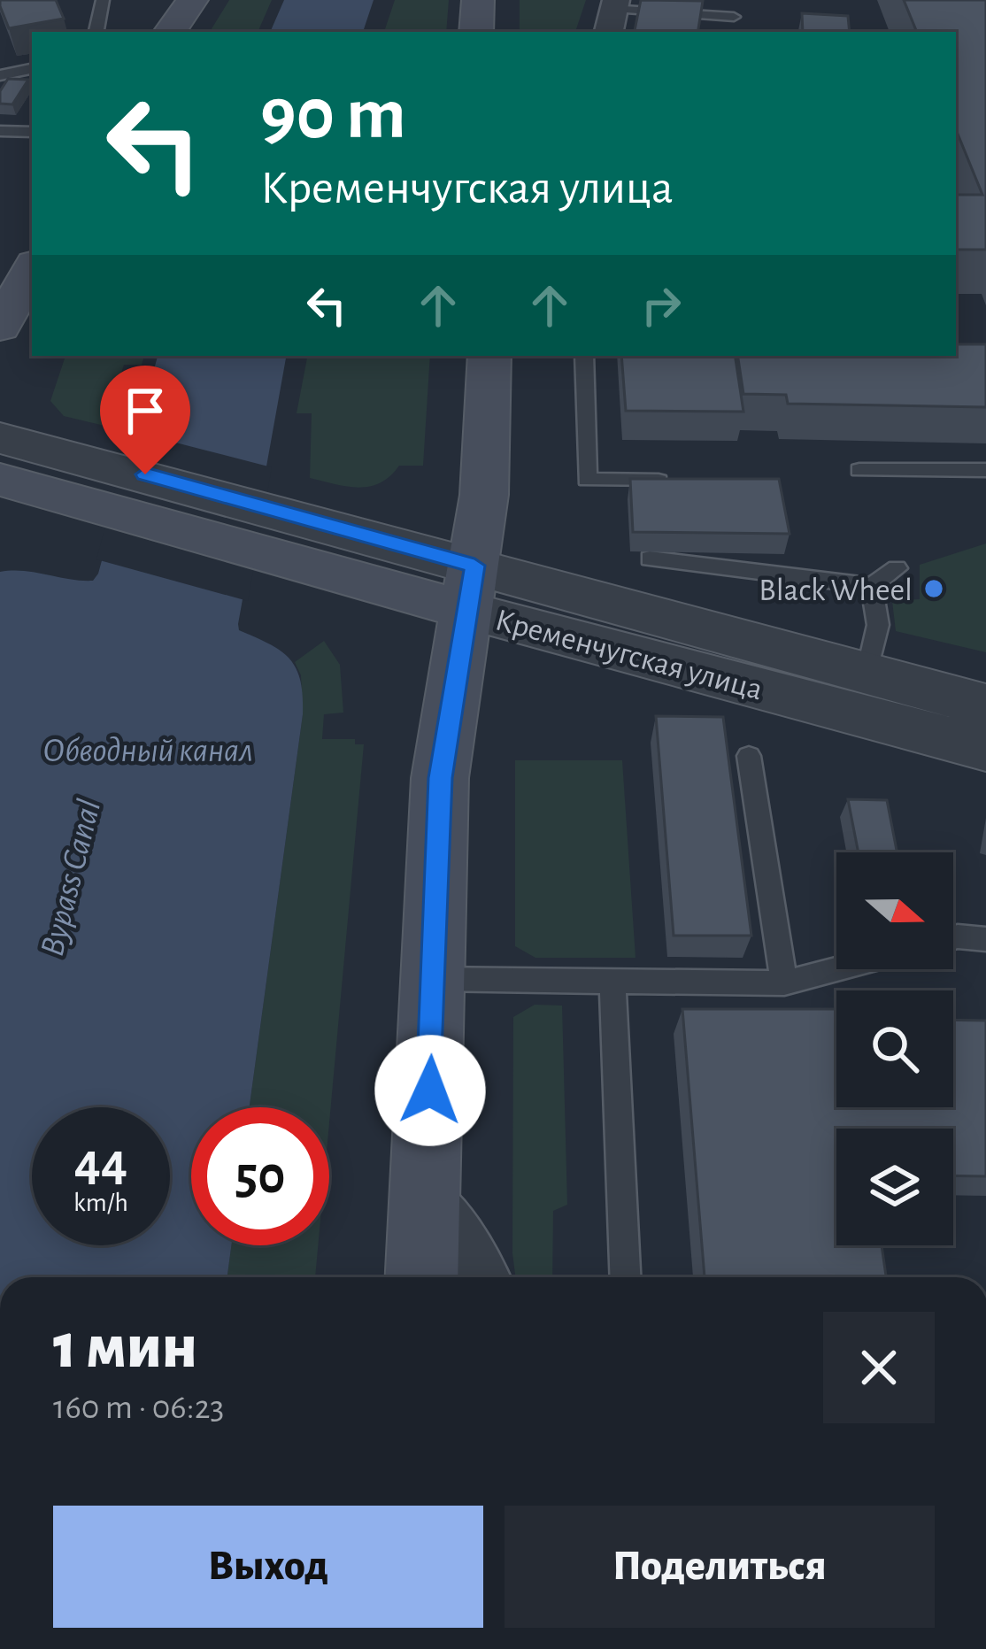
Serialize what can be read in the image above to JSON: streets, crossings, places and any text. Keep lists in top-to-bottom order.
{
  "streets": {
    "main road": ["Кременчугская улица"]
  },
  "water": ["Обводный канал", "Bypass Canal"],
  "places": ["Black Wheel"],
  "north": "right",
  "page": {
    "turn": ["90 m", "Кременчугская улица"],
    "speed": "44 km/h",
    "limit": "50",
    "heading": ["1 мин", "160 m · 06:23"],
    "buttons": ["Выход", "Поделиться"]
  }
}
